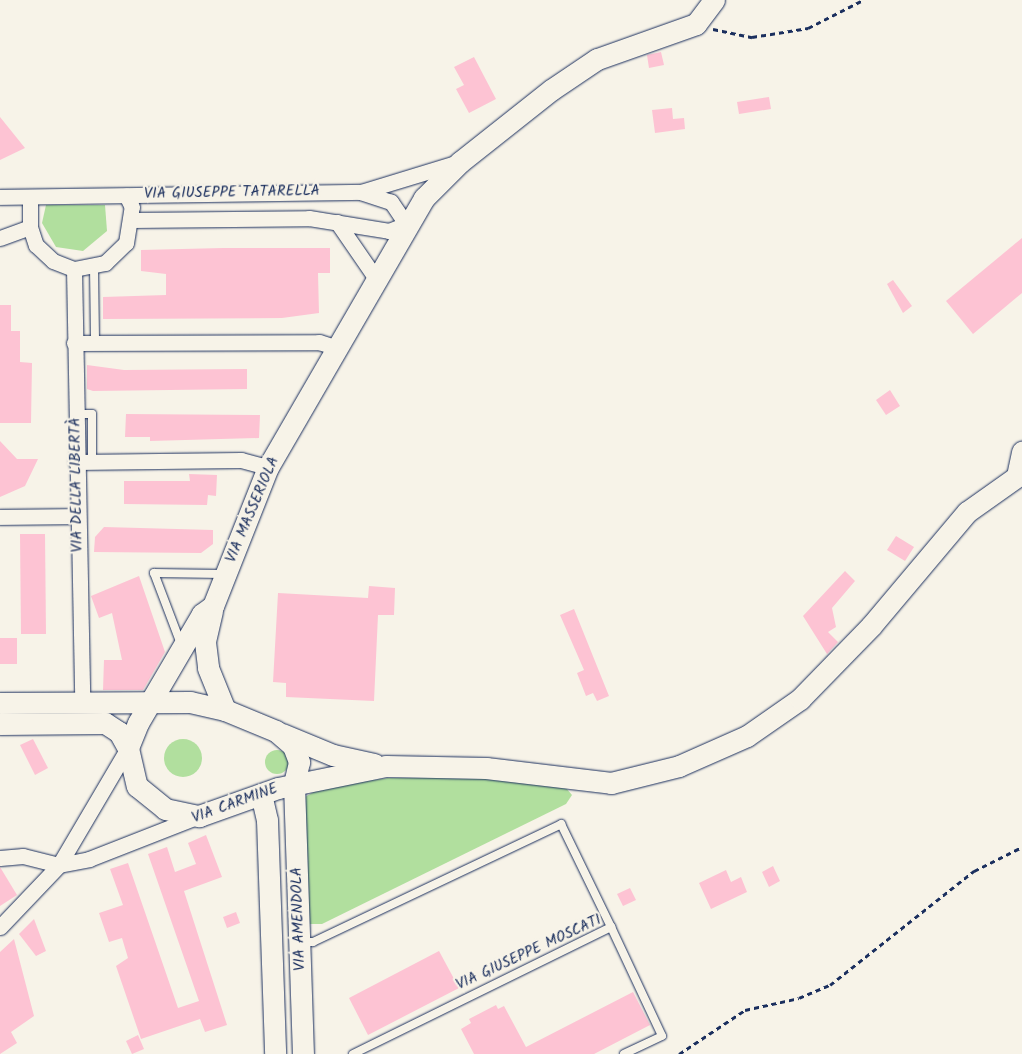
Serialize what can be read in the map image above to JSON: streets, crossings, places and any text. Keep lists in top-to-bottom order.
{
  "streets": {
    "street": [
      "VIA GIUSEPPE TATARELLA",
      "VIA DELLA LIBERTÀ",
      "VIA MASSERIOLA",
      "VIA CARMINE",
      "VIA AMENDOLA"
    ],
    "lane": ["VIA GIUSEPPE MOSCATI"]
  },
  "crossings": [
    ["VIA GIUSEPPE TATARELLA", "VIA DELLA LIBERTÀ"],
    ["VIA GIUSEPPE TATARELLA", "VIA MASSERIOLA"],
    ["VIA MASSERIOLA", "VIA CARMINE"],
    ["VIA CARMINE", "VIA AMENDOLA"]
  ]
}
